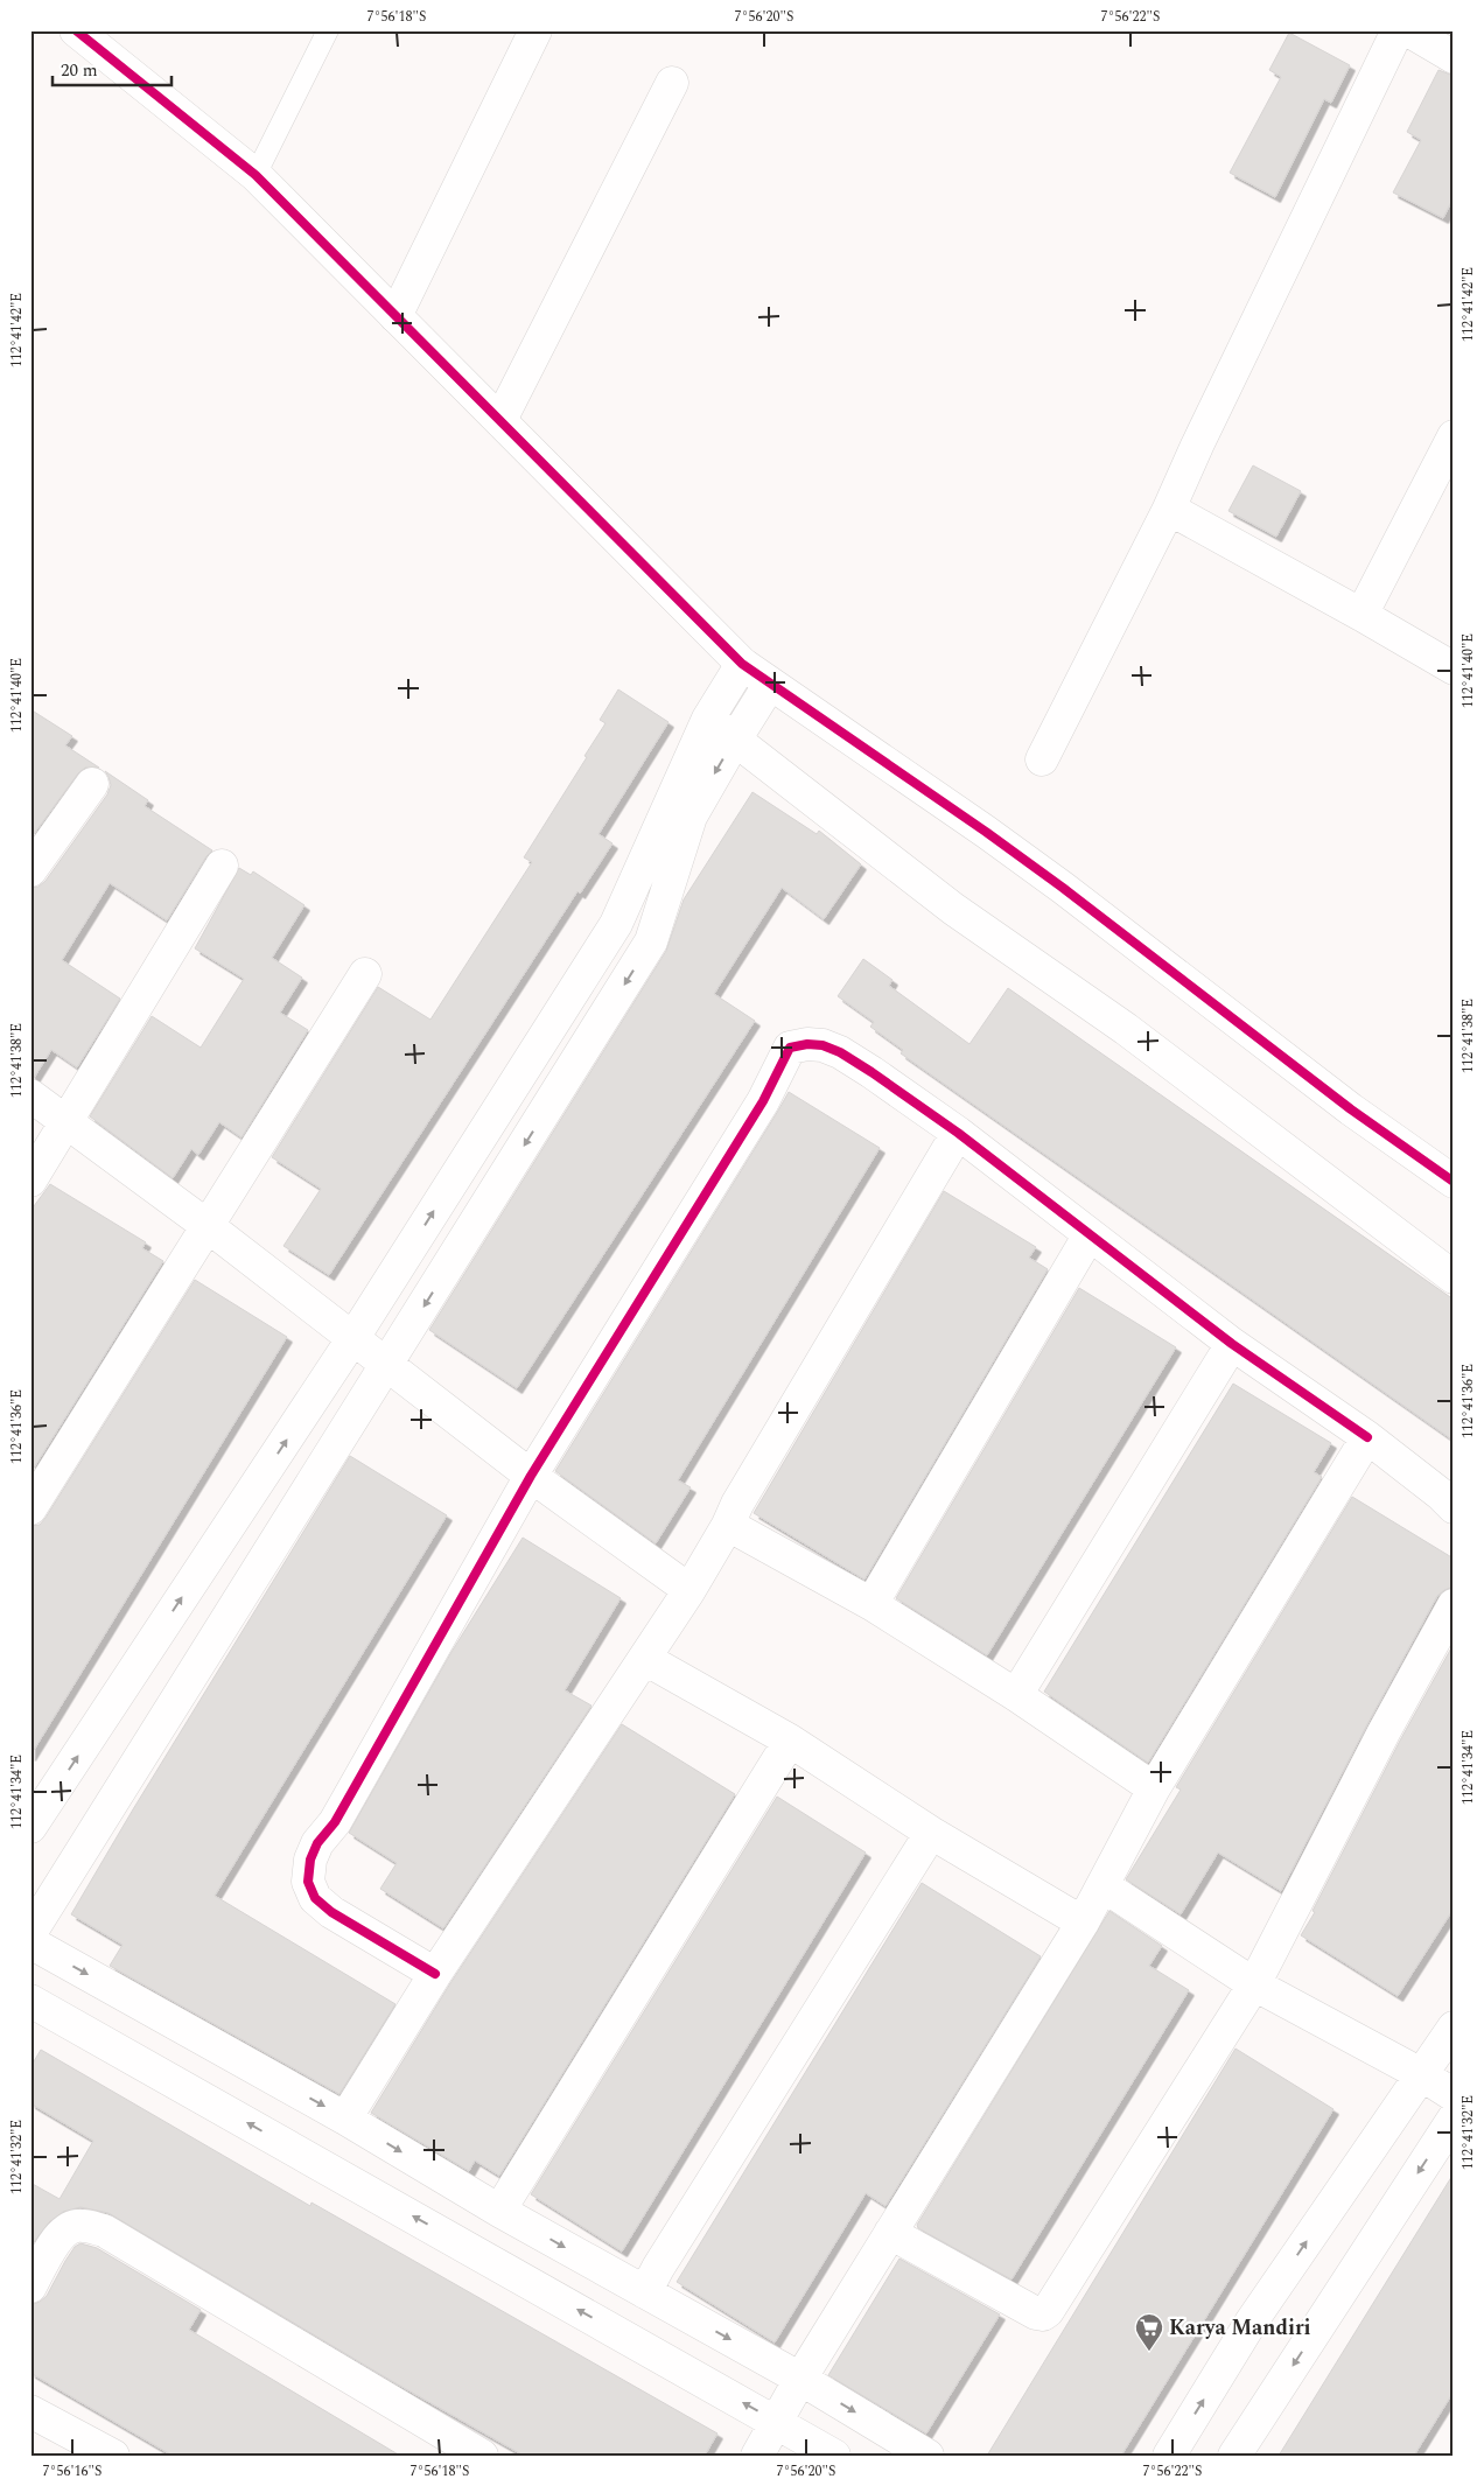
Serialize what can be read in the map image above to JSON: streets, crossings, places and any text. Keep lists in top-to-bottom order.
{
  "places": {
    "supermarket": ["Karya Mandiri"]
  },
  "scale_bar": "20 m",
  "coordinates": [
    "7°56'18\"S",
    "7°56'20\"S",
    "7°56'22\"S",
    "112°41'42\"E",
    "112°41'40\"E",
    "112°41'38\"E",
    "112°41'36\"E",
    "112°41'34\"E",
    "112°41'32\"E",
    "7°56'16\"S"
  ]
}
